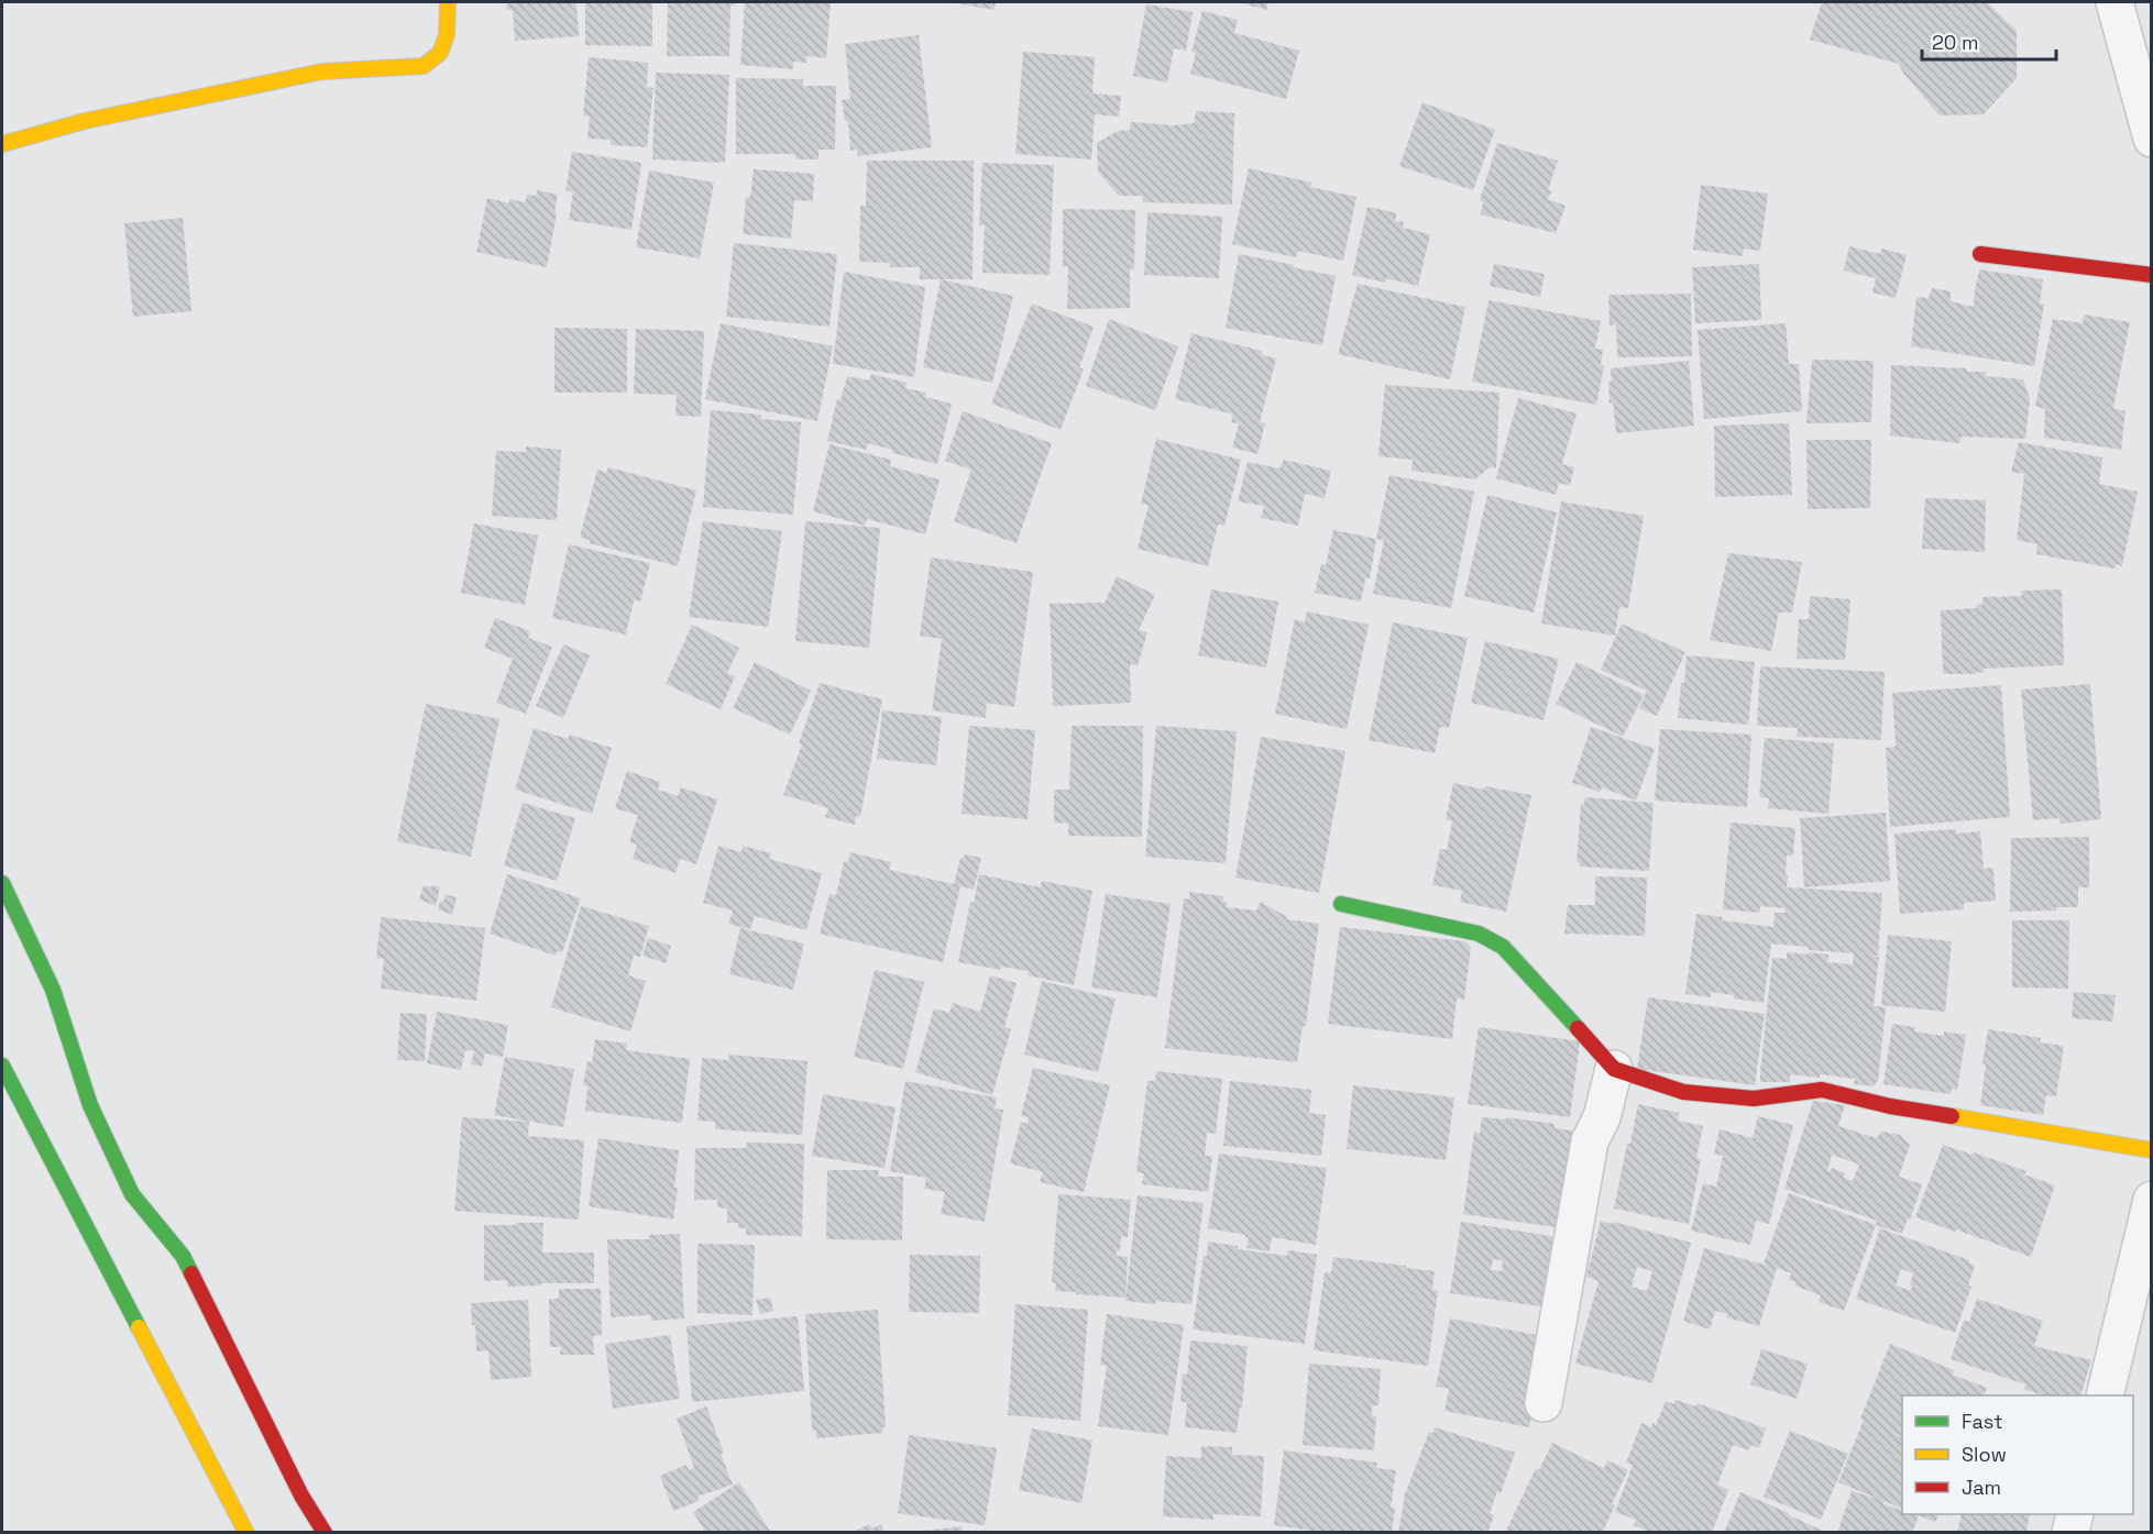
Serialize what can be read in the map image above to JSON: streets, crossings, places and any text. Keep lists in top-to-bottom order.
{
  "legend": ["Fast", "Slow", "Jam"],
  "scale_bar": "20 m"
}
